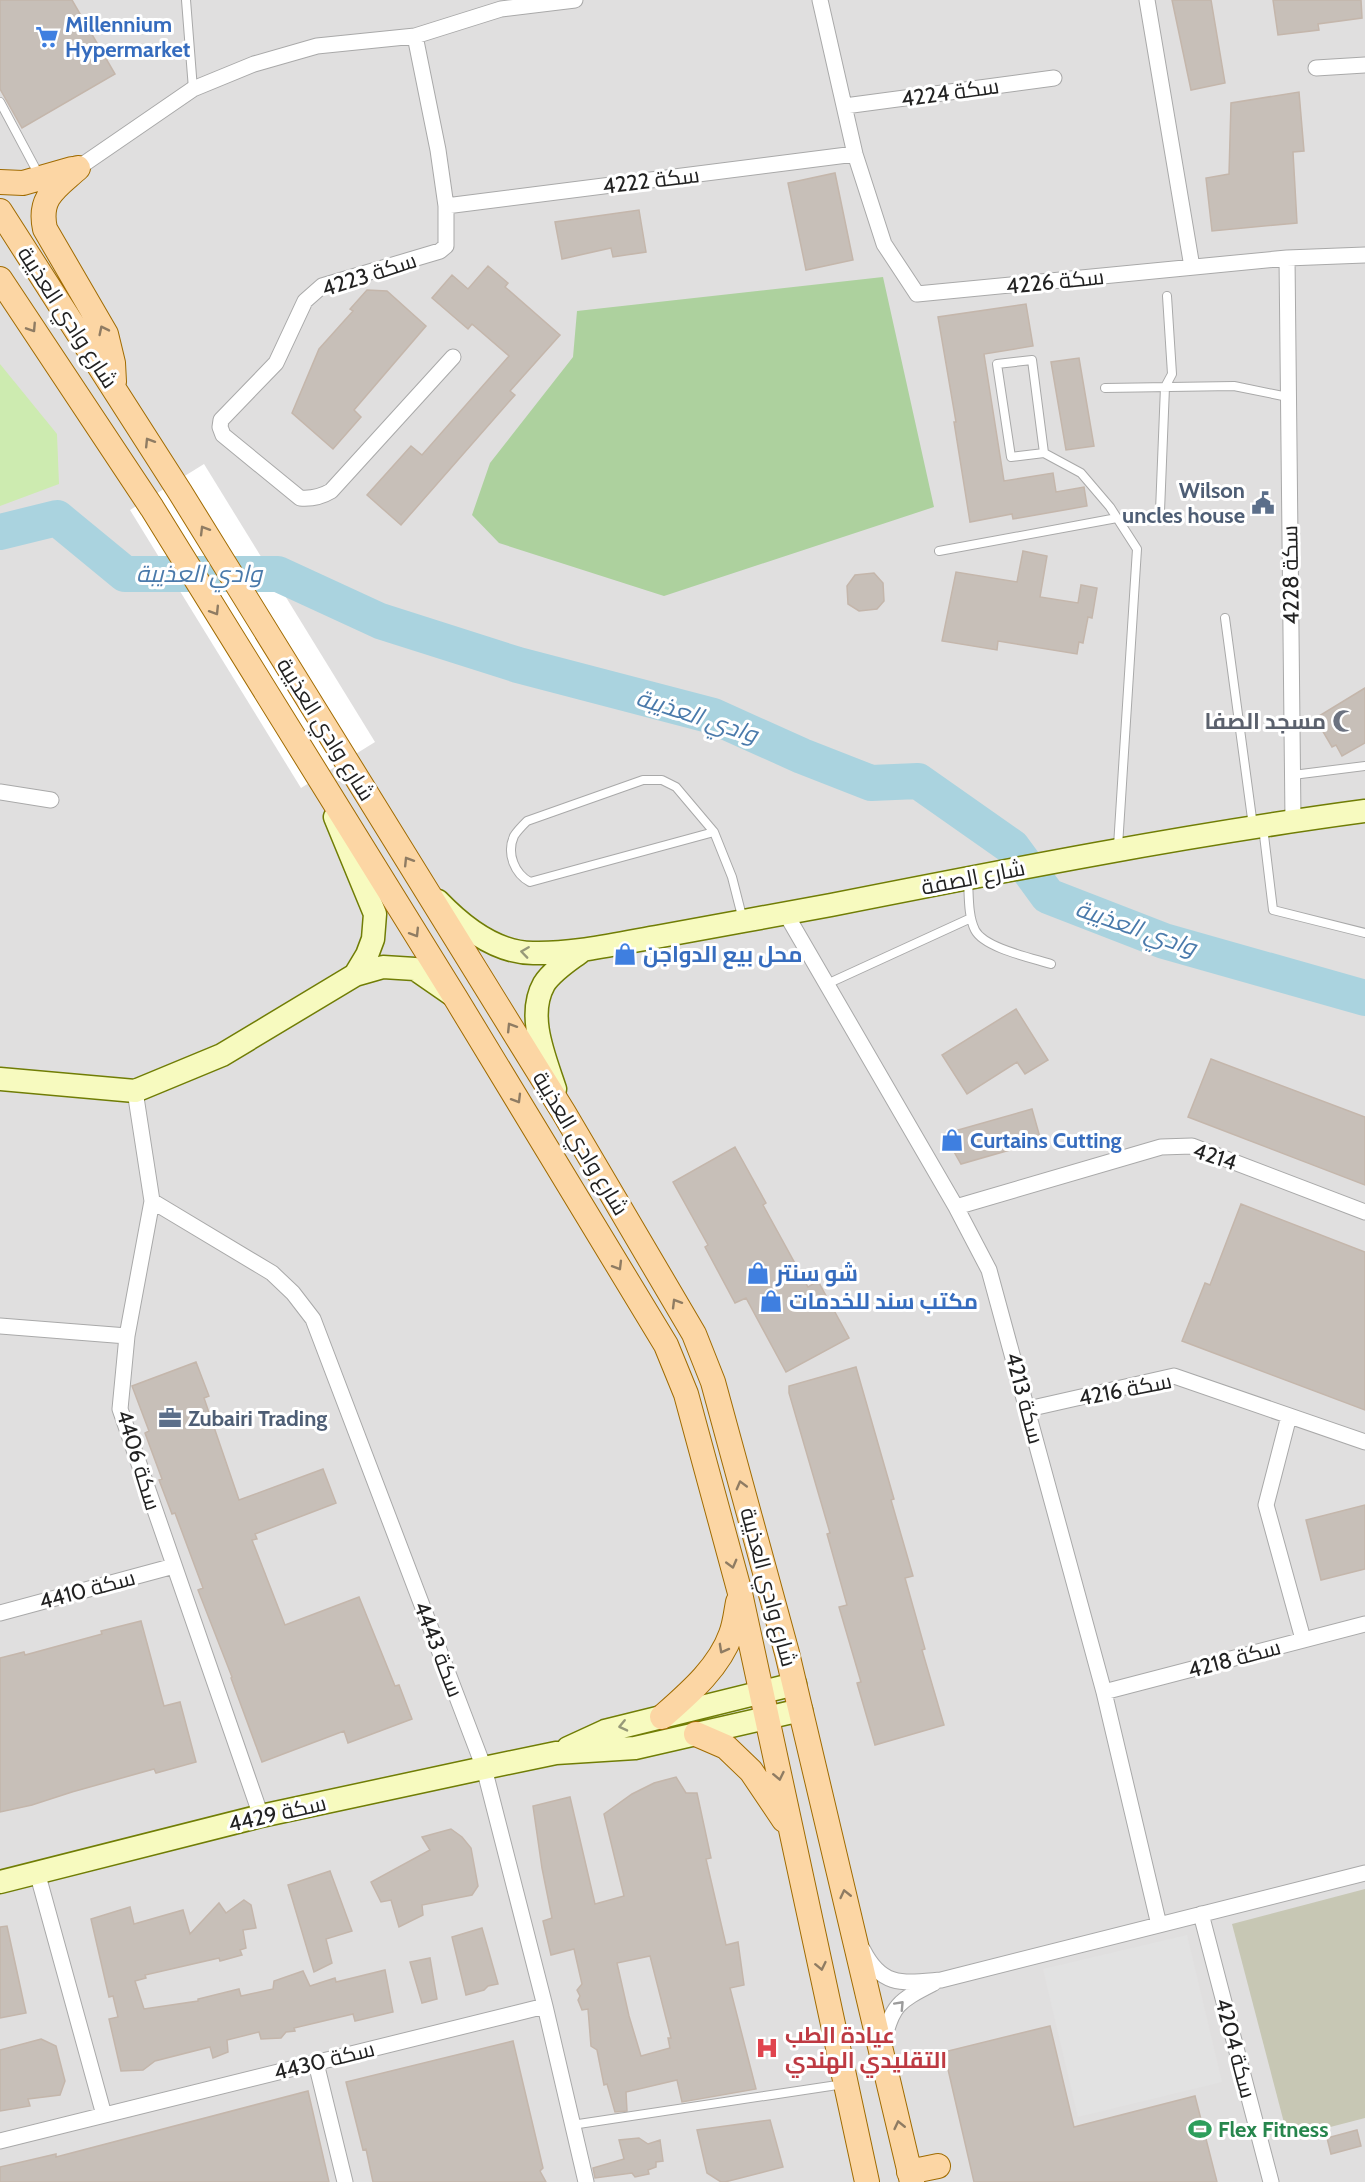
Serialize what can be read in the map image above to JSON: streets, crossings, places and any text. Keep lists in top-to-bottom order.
{
  "streets": {
    "main road": ["شارع وادي العذيبة"],
    "street": [
      "سكة 4224",
      "سكة 4222",
      "سكة 4223",
      "سكة 4226",
      "سكة 4228",
      "شارع الصفة",
      "4214",
      "سكة 4216",
      "سكة 4213",
      "سكة 4406",
      "سكة 4410",
      "سكة 4443",
      "سكة 4218",
      "سكة 4429",
      "سكة 4204",
      "سكة 4430"
    ]
  },
  "crossings": [
    ["سكة 4222", "سكة 4223"],
    ["سكة 4222", "سكة 4226"],
    ["سكة 4226", "سكة 4228"],
    ["شارع وادي العذيبة", "شارع الصفة"],
    ["شارع وادي العذيبة", "سكة 4429"],
    ["سكة 4228", "شارع الصفة"],
    ["شارع الصفة", "سكة 4213"],
    ["4214", "سكة 4213"],
    ["سكة 4216", "سكة 4213"],
    ["سكة 4213", "سكة 4218"],
    ["سكة 4406", "سكة 4410"],
    ["سكة 4406", "سكة 4443"],
    ["سكة 4406", "سكة 4429"],
    ["سكة 4443", "سكة 4429"],
    ["سكة 4443", "سكة 4430"]
  ],
  "water": ["وادي العذيبة"],
  "places": {
    "supermarket": ["Millennium Hypermarket"],
    "public building": ["Wilson uncles house"],
    "mosque": ["مسجد الصفا"],
    "shop": [
      "محل بيع الدواجن",
      "Curtains Cutting",
      "شو سنتر",
      "مكتب سند للخدمات"
    ],
    "office": ["Zubairi Trading"],
    "hospital": ["عيادة الطب التقليدي الهندي"],
    "sports": ["Flex Fitness"]
  }
}
